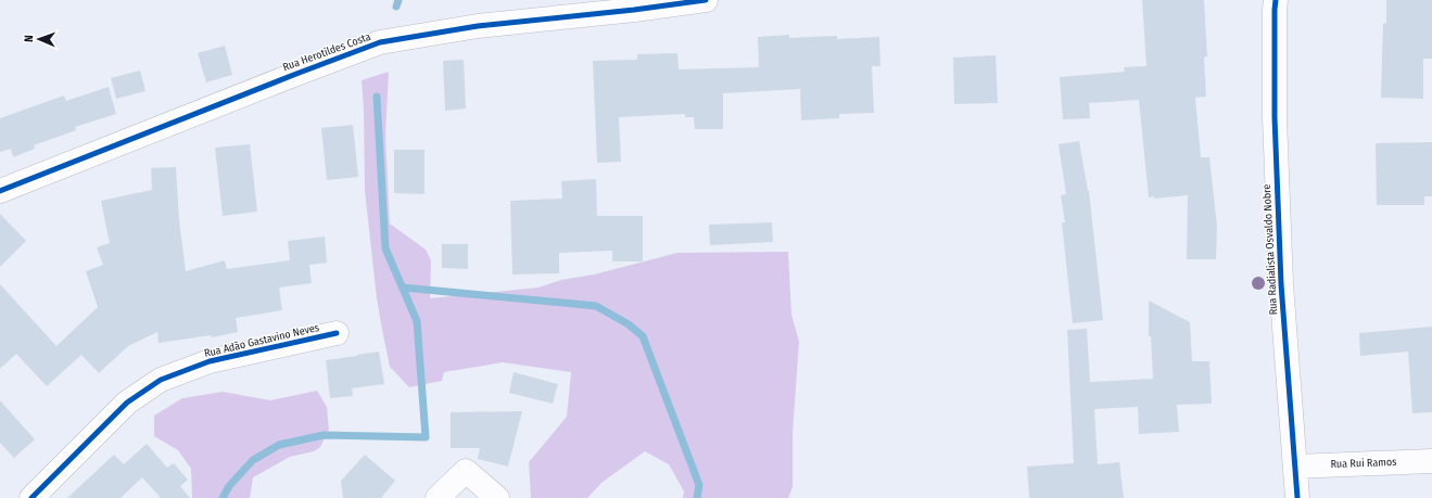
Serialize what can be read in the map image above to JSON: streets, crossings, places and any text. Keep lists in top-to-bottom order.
{
  "streets": {
    "street": [
      "Rua Herotildes Costa",
      "Rua Radialista Osvaldo Nobre",
      "Rua Adão Gastavino Neves",
      "Rua Rui Ramos"
    ]
  },
  "crossings": [
    ["Rua Radialista Osvaldo Nobre", "Rua Rui Ramos"]
  ],
  "north": "left"
}
